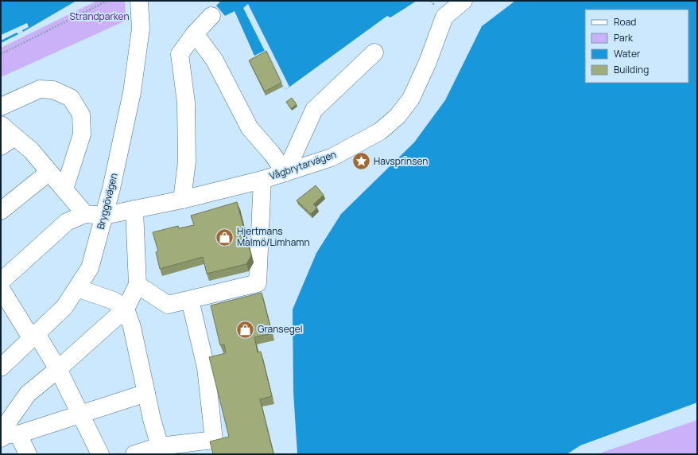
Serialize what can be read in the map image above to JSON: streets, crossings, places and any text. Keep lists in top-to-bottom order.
{
  "streets": {
    "street": ["Vågbrytarvägen", "Bryggövägen"]
  },
  "crossings": [
    ["Vågbrytarvägen", "Bryggövägen"]
  ],
  "parks": ["Strandparken"],
  "places": {
    "place": ["Havsprinsen"],
    "shop": ["Hjertmans Malmö/Limhamn", "Gransegel"]
  },
  "legend": [
    "Road",
    "Park",
    "Water",
    "Building"
  ]
}
